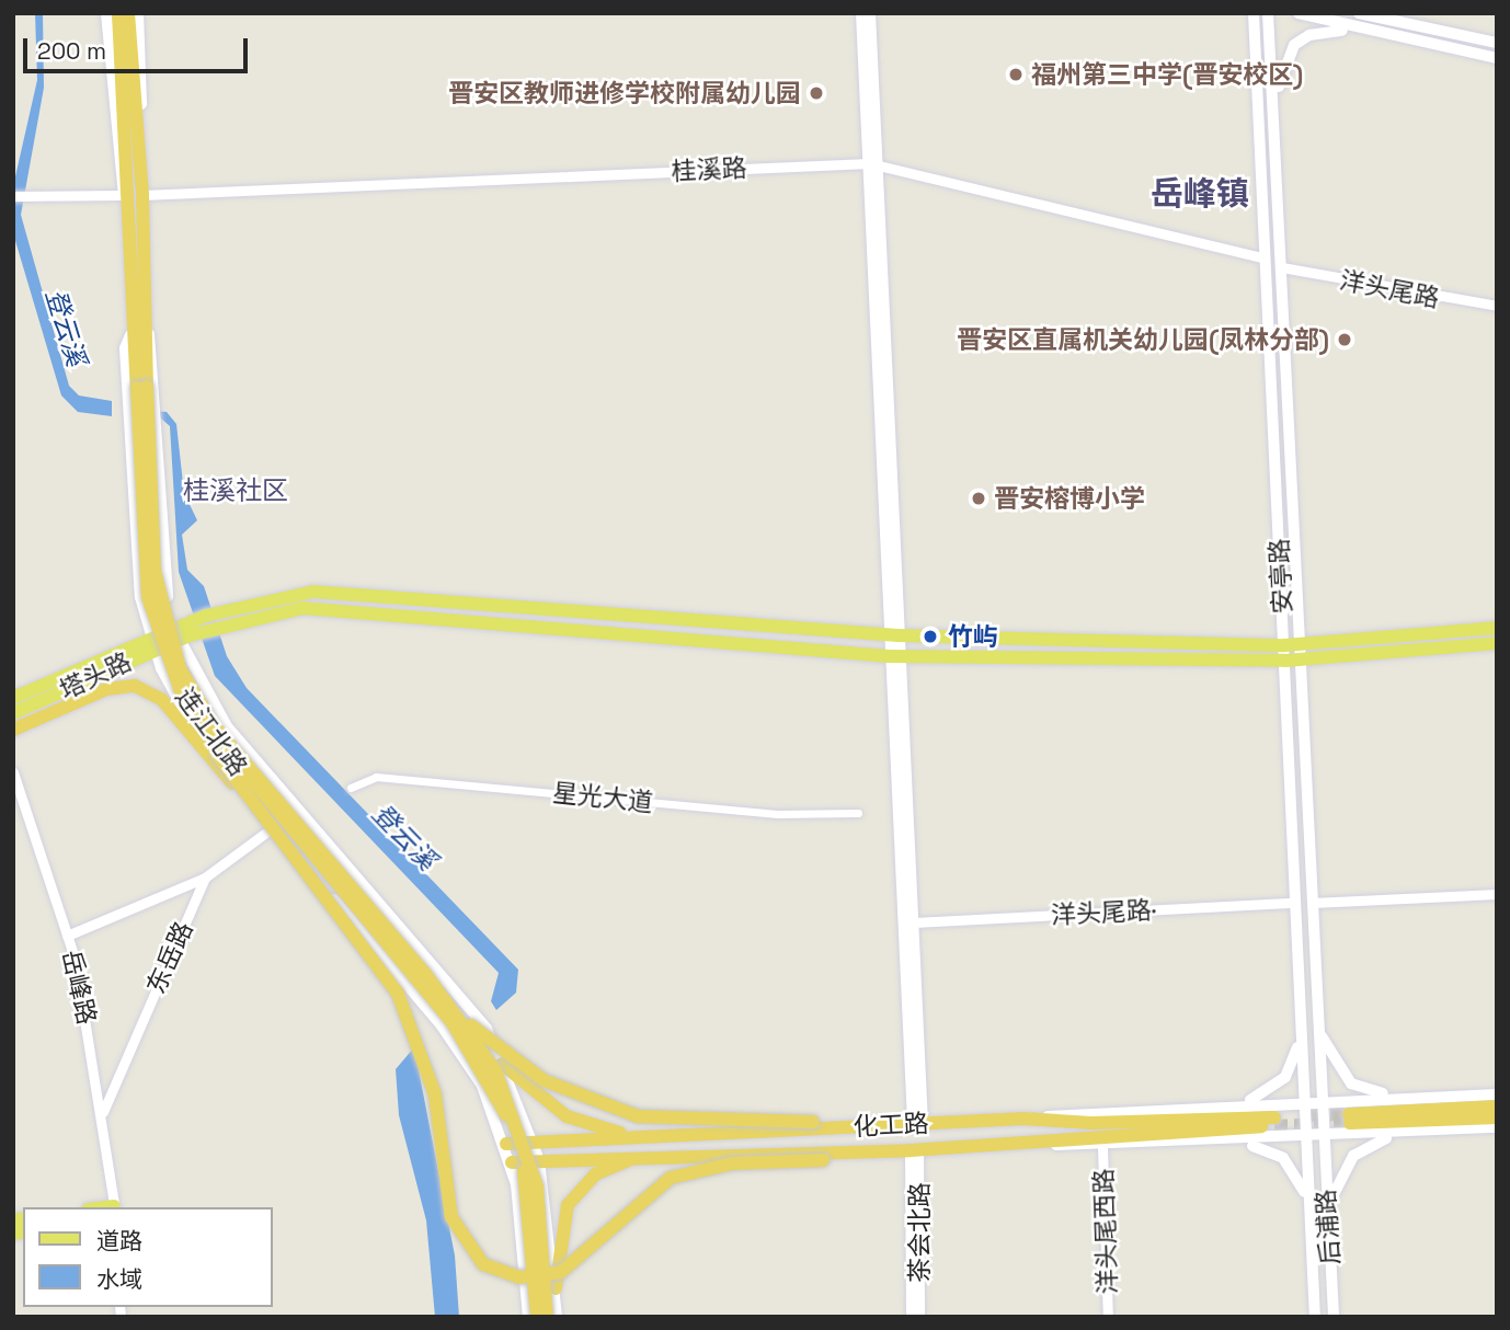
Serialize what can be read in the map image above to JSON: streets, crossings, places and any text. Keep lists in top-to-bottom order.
{
  "streets": {
    "highway": ["连江北路", "化工路"],
    "main road": [
      "安亭路",
      "塔头路",
      "后浦路",
      "茶会北路"
    ],
    "street": [
      "桂溪路",
      "洋头尾路",
      "星光大道",
      "洋头尾路·",
      "东岳路",
      "岳峰路",
      "洋头尾西路"
    ]
  },
  "crossings": [
    ["桂溪路", "安亭路"],
    ["桂溪路", "连江北路"],
    ["洋头尾路", "安亭路"],
    ["安亭路", "洋头尾路·"],
    ["安亭路", "后浦路"],
    ["东岳路", "岳峰路"],
    ["化工路", "茶会北路"]
  ],
  "districts": ["岳峰镇", "桂溪社区"],
  "water": ["登云溪"],
  "places": [
    "福州第三中学(晋安校区)",
    "晋安区教师进修学校附属幼儿园",
    "晋安区直属机关幼儿园(凤林分部)",
    "晋安榕博小学",
    "竹屿"
  ],
  "legend": ["道路", "水域"],
  "scale_bar": "200 m"
}
